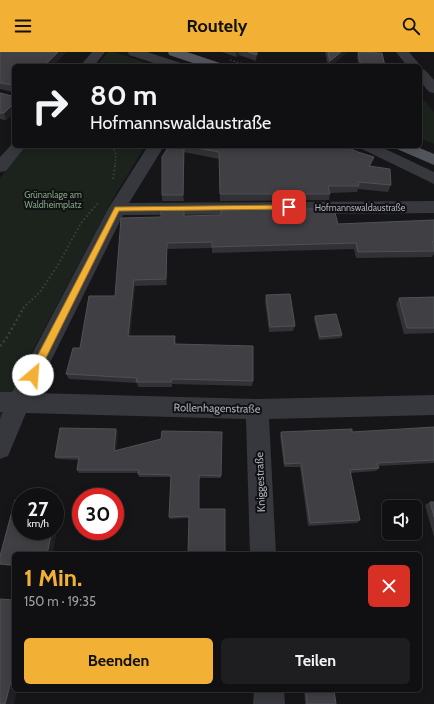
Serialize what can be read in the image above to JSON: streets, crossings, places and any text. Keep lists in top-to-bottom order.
{
  "streets": {
    "street": ["Hofmannswaldaustraße", "Rollenhagenstraße", "Kniggestraße"]
  },
  "crossings": [
    ["Rollenhagenstraße", "Kniggestraße"]
  ],
  "parks": ["Grünanlage am Waldheimplatz"],
  "page": {
    "header": "Routely",
    "turn": ["80 m", "Hofmannswaldaustraße"],
    "speed": "27 km/h",
    "limit": "30",
    "heading": ["1 Min.", "150 m · 19:35"],
    "buttons": ["Beenden", "Teilen"]
  }
}
